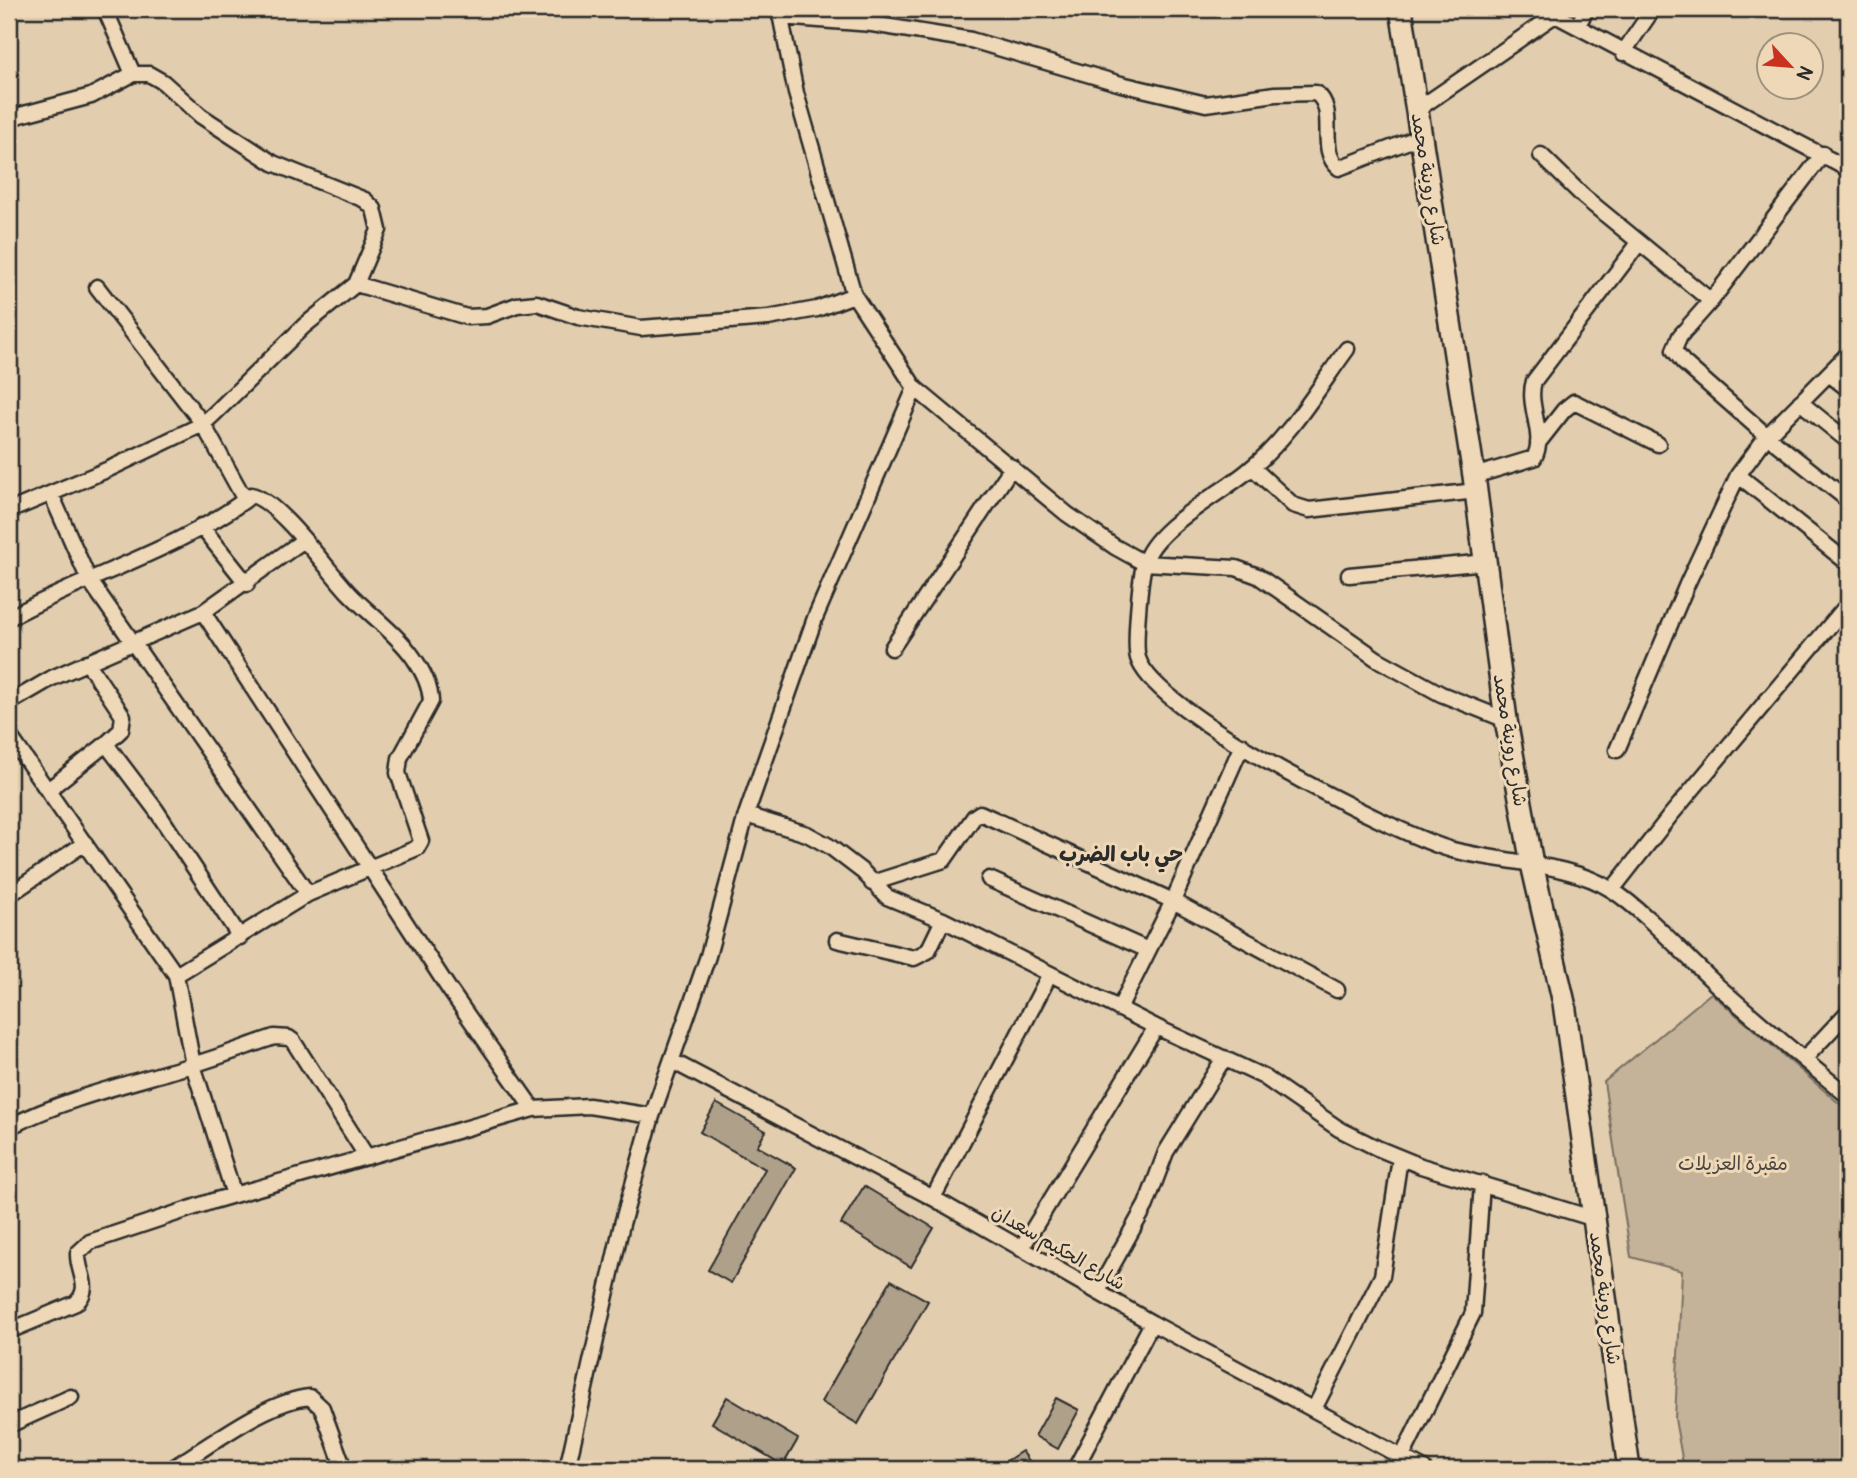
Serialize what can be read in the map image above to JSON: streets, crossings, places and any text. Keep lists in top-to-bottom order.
{
  "streets": {
    "main road": ["شارع روينة محمد"],
    "street": ["شارع الحكيم سعدان"]
  },
  "districts": ["حي باب الضرب"],
  "parks": ["مقبرة العزيلات"],
  "north": "bottom right"
}
